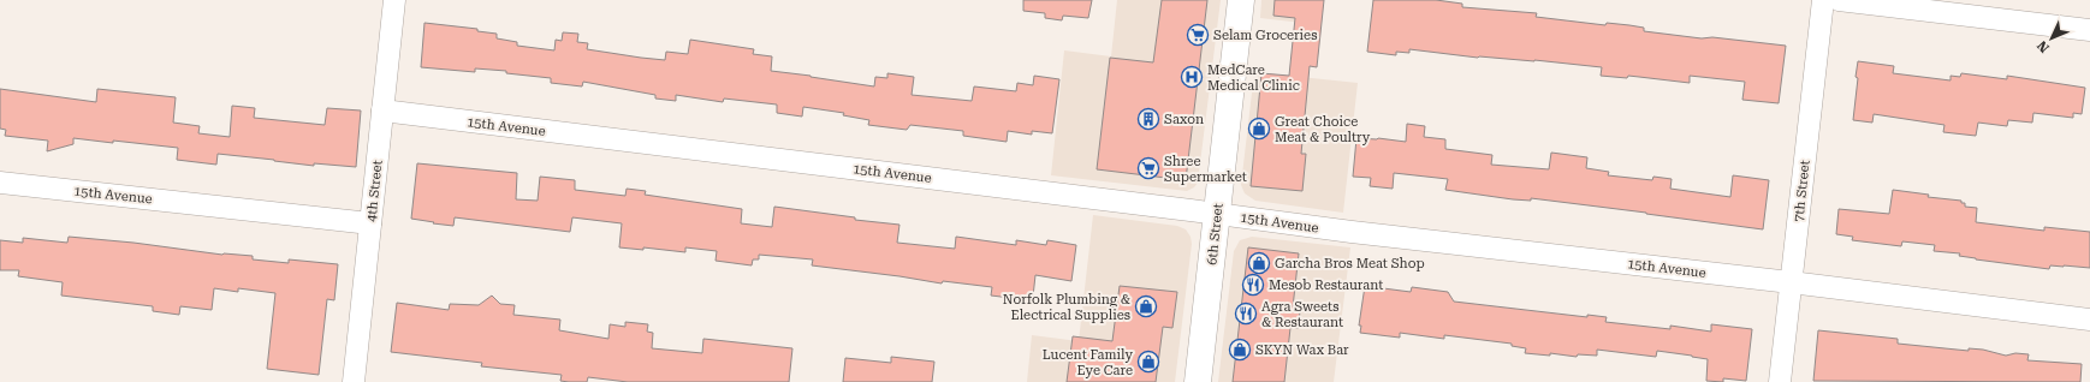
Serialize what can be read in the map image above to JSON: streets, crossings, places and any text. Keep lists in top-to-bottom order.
{
  "streets": {
    "street": [
      "15th Avenue",
      "4th Street",
      "7th Street",
      "6th Street"
    ]
  },
  "crossings": [
    ["15th Avenue", "4th Street"],
    ["15th Avenue", "7th Street"],
    ["15th Avenue", "6th Street"]
  ],
  "places": {
    "supermarket": ["Selam Groceries", "Shree Supermarket"],
    "hospital": ["MedCare Medical Clinic"],
    "building": ["Saxon"],
    "shop": [
      "Great Choice Meat & Poultry",
      "Garcha Bros Meat Shop",
      "Norfolk Plumbing & Electrical Supplies",
      "SKYN Wax Bar",
      "Lucent Family Eye Care"
    ],
    "restaurant": ["Mesob Restaurant", "Agra Sweets & Restaurant"]
  },
  "north": "bottom left"
}
